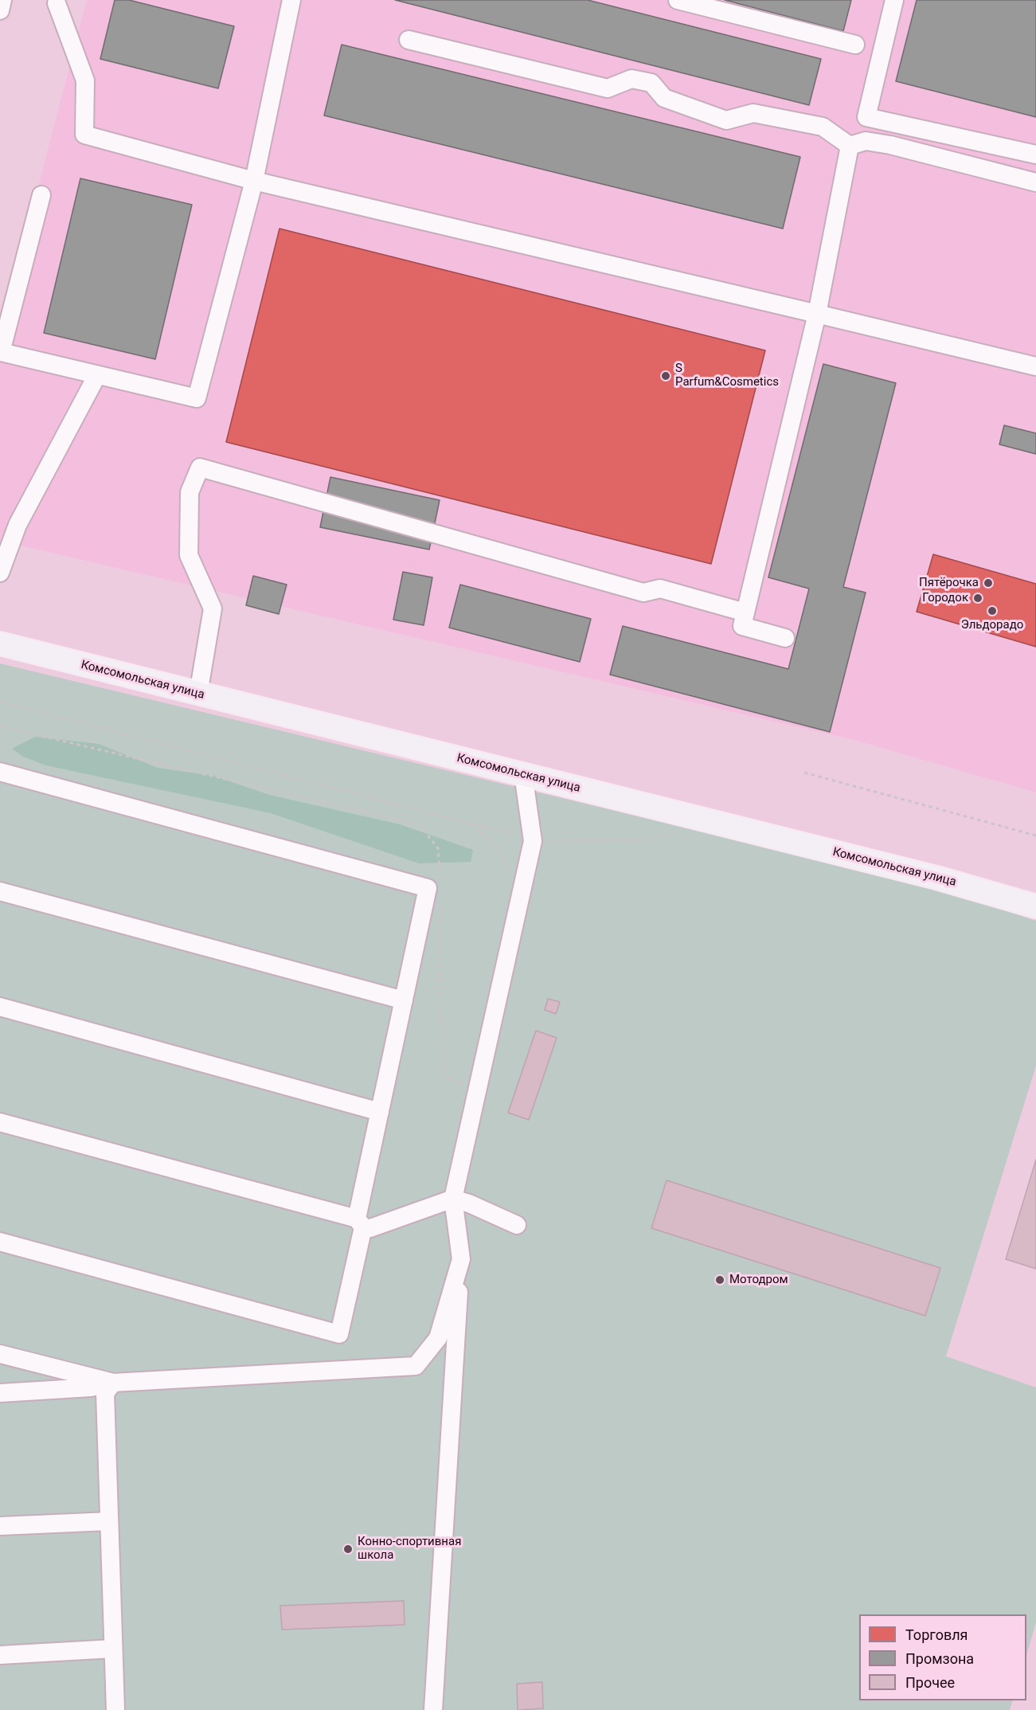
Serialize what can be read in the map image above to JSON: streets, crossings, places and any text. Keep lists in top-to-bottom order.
{
  "streets": {
    "main road": ["Комсомольская улица"]
  },
  "places": [
    "S Parfum&Cosmetics",
    "Пятёрочка",
    "Городок",
    "Эльдорадо",
    "Мотодром",
    "Конно-спортивная школа"
  ],
  "legend": ["Торговля", "Промзона", "Прочее"]
}
